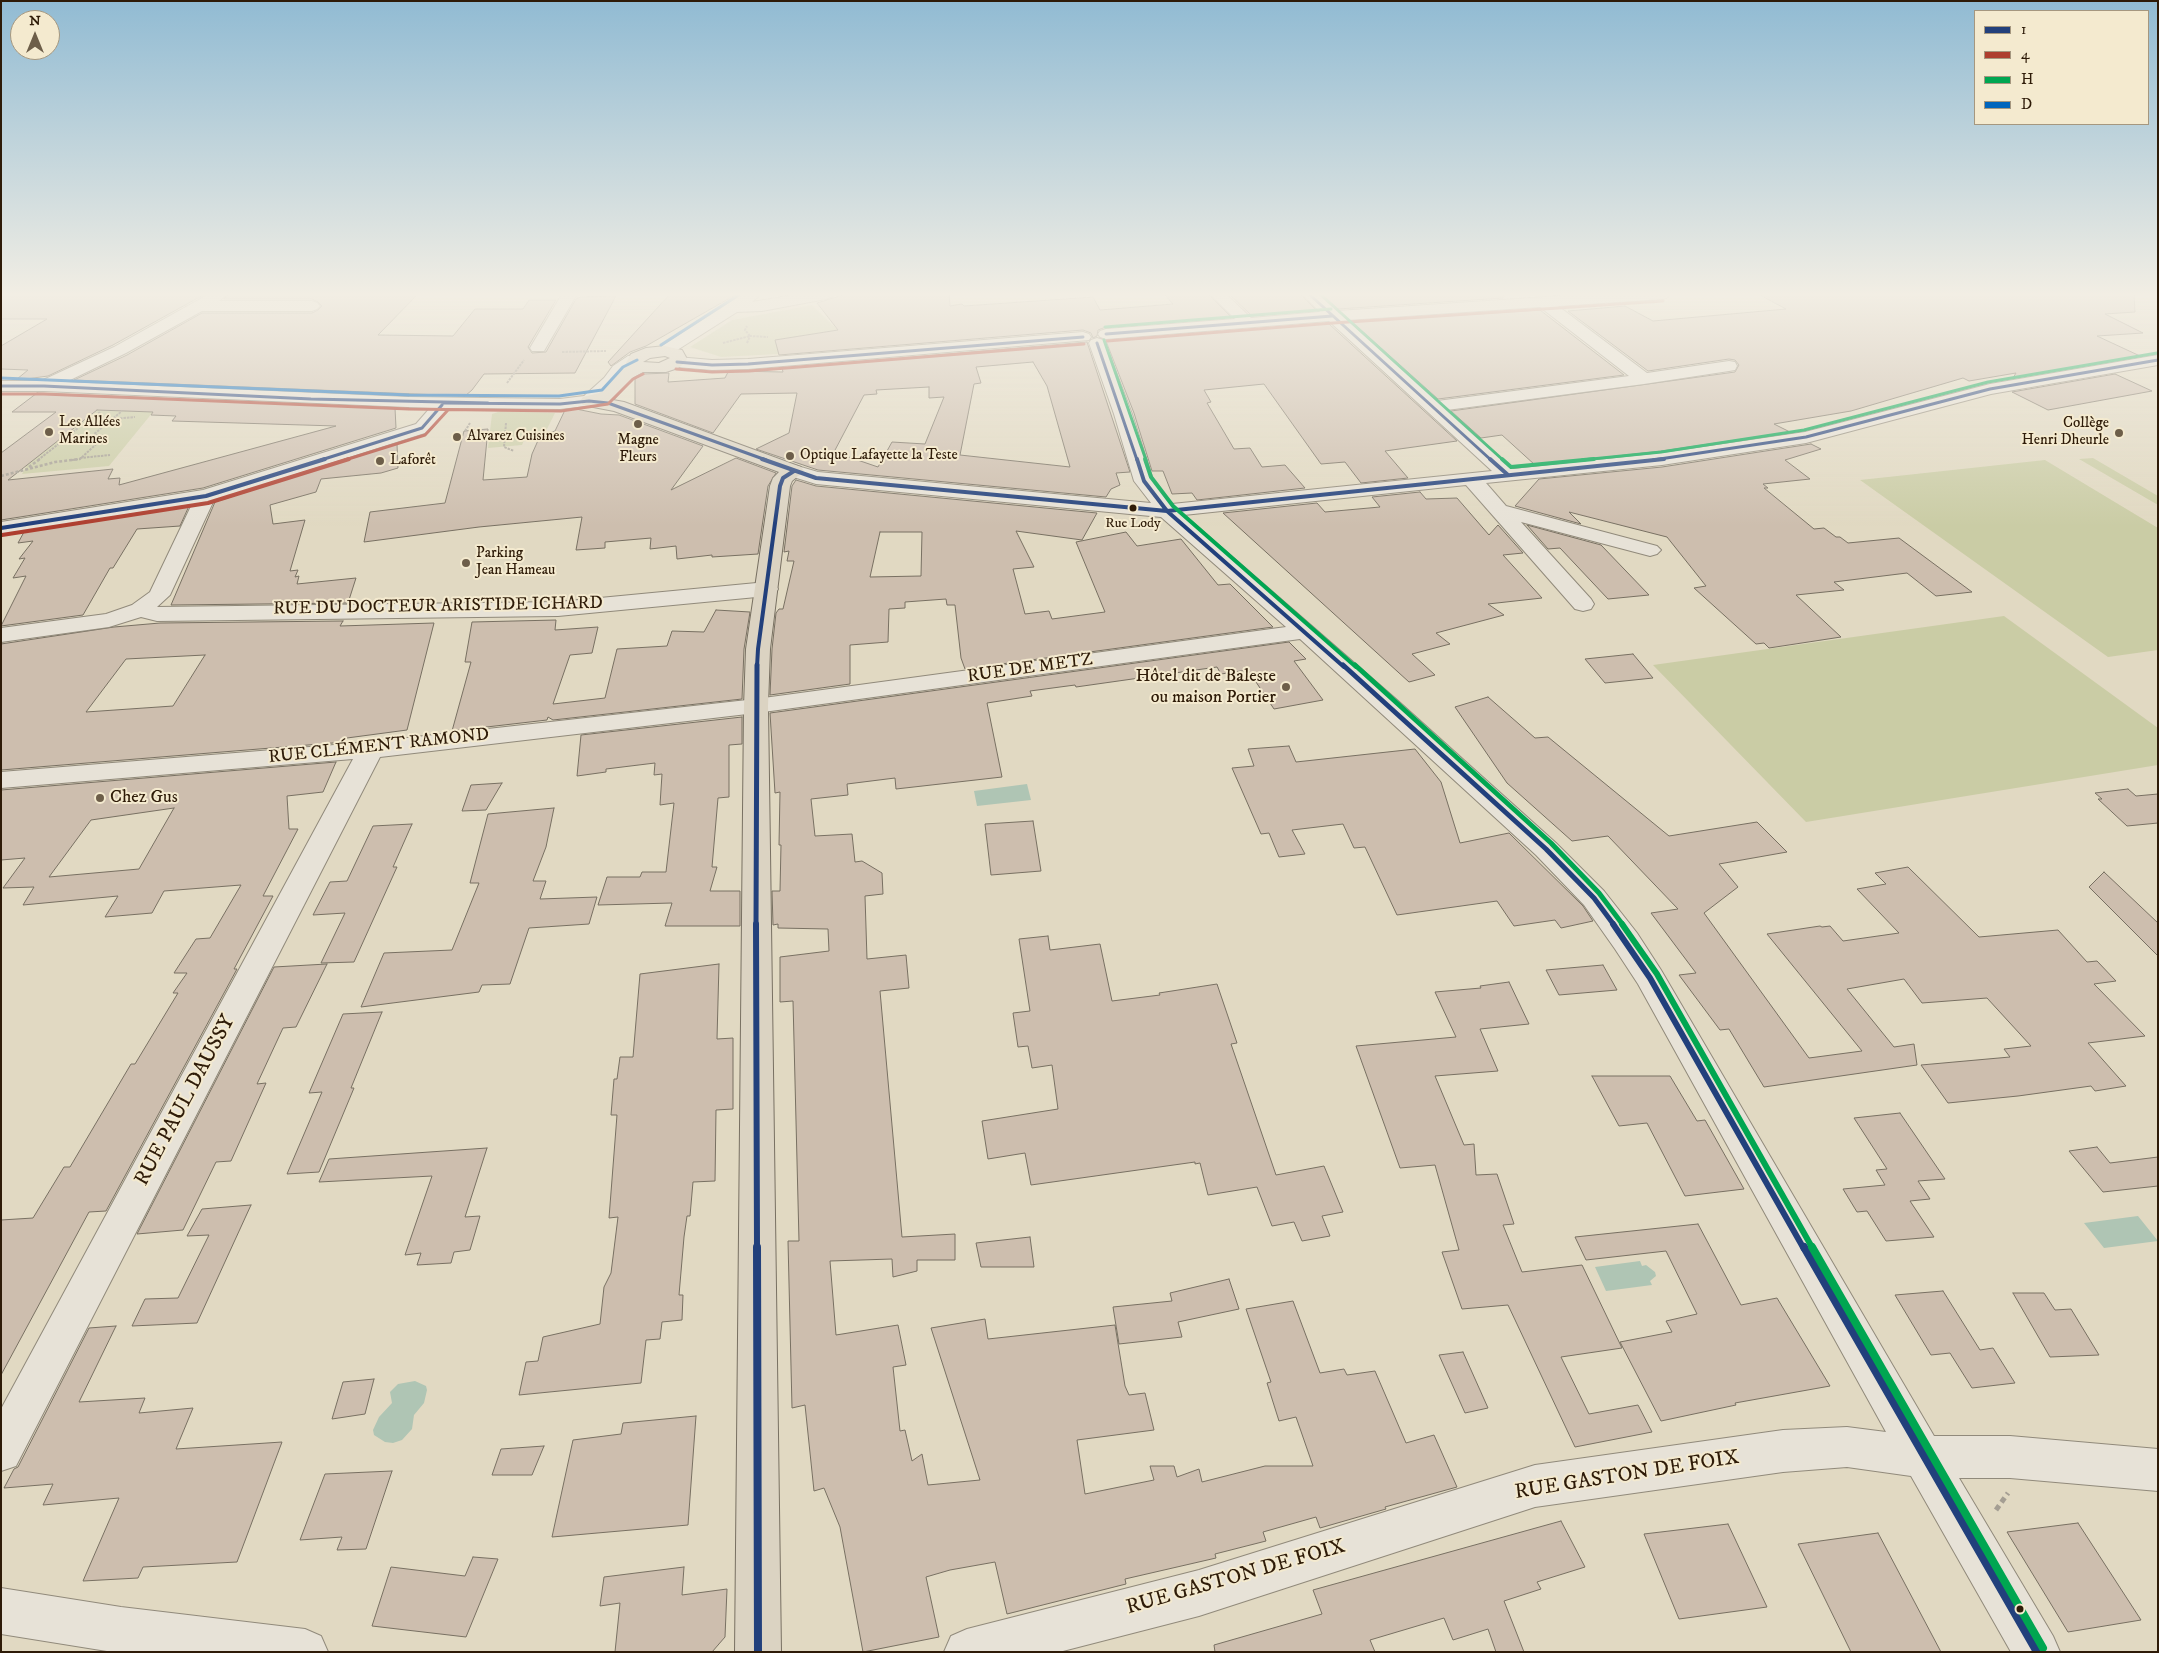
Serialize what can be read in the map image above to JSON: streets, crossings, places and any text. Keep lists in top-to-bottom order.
{
  "streets": {
    "street": [
      "RUE DU DOCTEUR ARISTIDE ICHARD",
      "RUE DE METZ",
      "RUE CLÉMENT RAMOND",
      "RUE PAUL DAUSSY",
      "RUE GASTON DE FOIX"
    ]
  },
  "crossings": [
    ["RUE DE METZ", "RUE CLÉMENT RAMOND"],
    ["RUE CLÉMENT RAMOND", "RUE PAUL DAUSSY"]
  ],
  "places": [
    "Magne Fleurs",
    "Les Allées Marines",
    "Collège Henri Dheurle",
    "Alvarez Cuisines",
    "Optique Lafayette la Teste",
    "Laforêt",
    "Rue Lody",
    "Parking Jean Hameau",
    "Hôtel dit de Baleste ou maison Portier",
    "Chez Gus"
  ],
  "lines": [
    "transit line 1",
    "transit line 4",
    "transit line H",
    "transit line D"
  ],
  "legend": [
    "1",
    "4",
    "H",
    "D"
  ],
  "north": "top"
}
